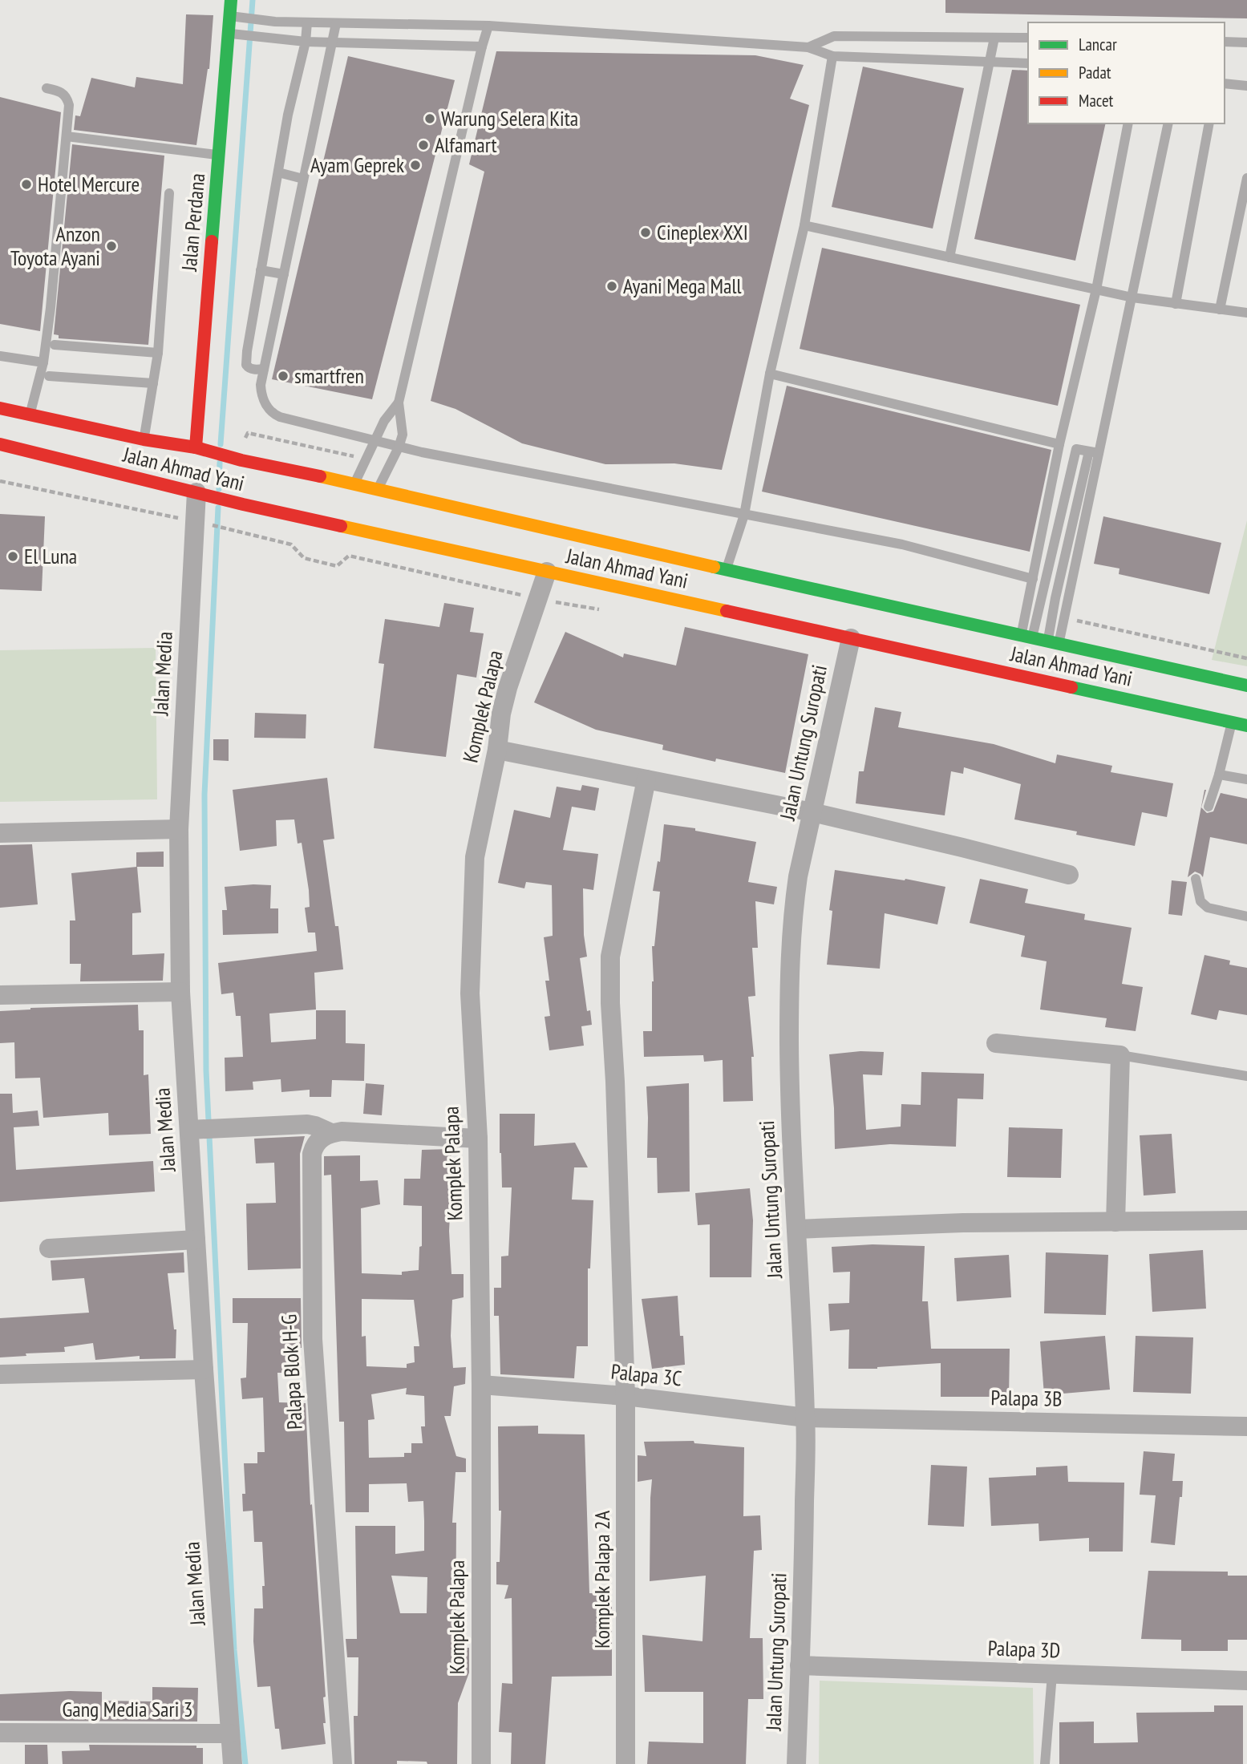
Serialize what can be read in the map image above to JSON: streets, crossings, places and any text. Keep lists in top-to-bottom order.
{
  "streets": {
    "main road": ["Jalan Perdana", "Jalan Ahmad Yani"],
    "street": [
      "Jalan Media",
      "Komplek Palapa",
      "Jalan Untung Suropati",
      "Palapa Blok H-G",
      "Palapa 3C",
      "Palapa 3B",
      "Komplek Palapa 2A",
      "Palapa 3D",
      "Gang Media Sari 3"
    ]
  },
  "crossings": [
    ["Jalan Perdana", "Jalan Ahmad Yani"],
    ["Jalan Ahmad Yani", "Jalan Media"],
    ["Jalan Ahmad Yani", "Komplek Palapa"],
    ["Jalan Ahmad Yani", "Jalan Untung Suropati"],
    ["Jalan Media", "Gang Media Sari 3"],
    ["Komplek Palapa", "Palapa 3C"],
    ["Jalan Untung Suropati", "Palapa 3C"],
    ["Jalan Untung Suropati", "Palapa 3B"],
    ["Jalan Untung Suropati", "Palapa 3D"],
    ["Palapa 3C", "Palapa 3B"],
    ["Palapa 3C", "Komplek Palapa 2A"]
  ],
  "places": [
    "Warung Selera Kita",
    "Alfamart",
    "Ayam Geprek",
    "Hotel Mercure",
    "Cineplex XXI",
    "Anzon Toyota Ayani",
    "Ayani Mega Mall",
    "smartfren",
    "El Luna"
  ],
  "legend": ["Lancar", "Padat", "Macet"]
}
